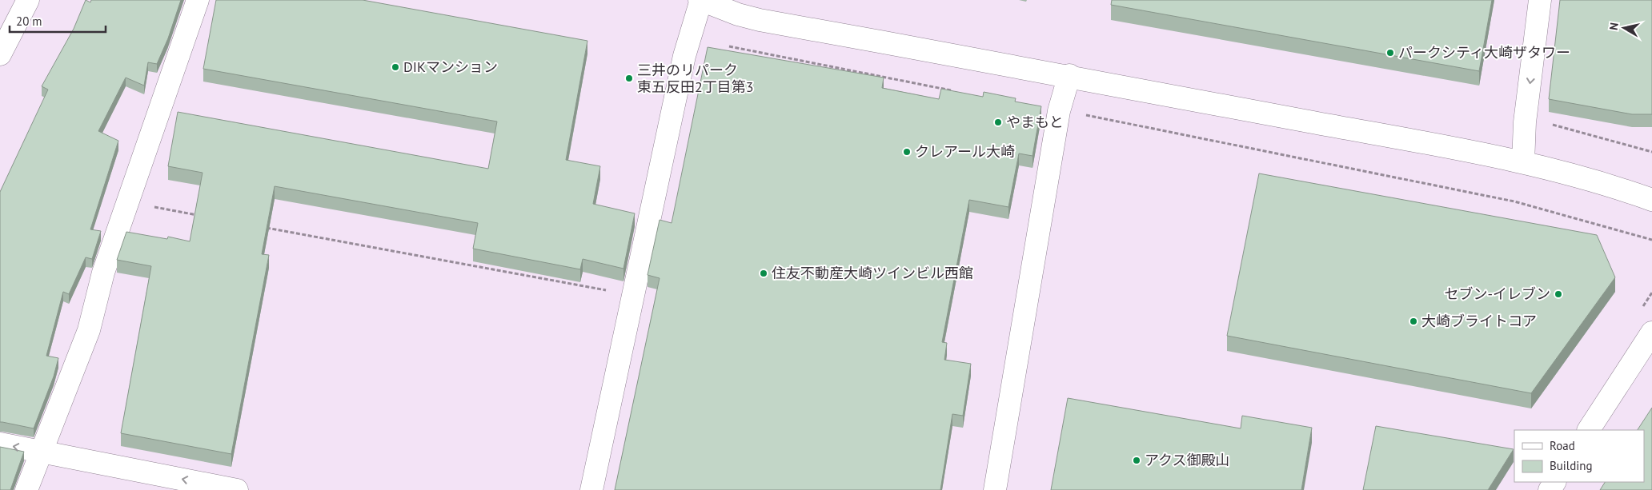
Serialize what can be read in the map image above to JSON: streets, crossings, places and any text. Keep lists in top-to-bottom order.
{
  "places": [
    "パークシティ大崎ザタワー",
    "DIKマンション",
    "三井のリパーク 東五反田2丁目第3",
    "やまもと",
    "クレアール大崎",
    "住友不動産大崎ツインビル西館",
    "セブン-イレブン",
    "大崎ブライトコア",
    "アクス御殿山"
  ],
  "legend": ["Road", "Building"],
  "scale_bar": "20 m",
  "north": "left"
}
